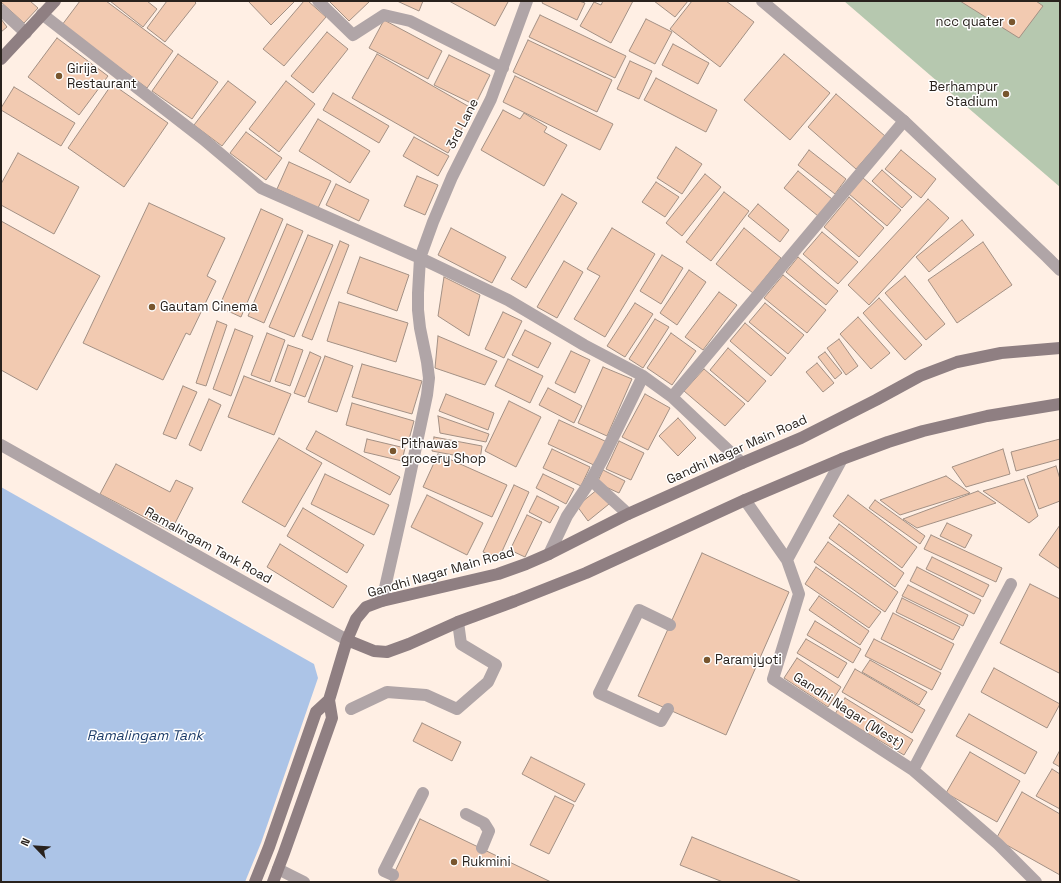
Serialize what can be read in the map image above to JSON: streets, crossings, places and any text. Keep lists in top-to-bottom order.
{
  "streets": {
    "street": [
      "3rd Lane",
      "Gandhi Nagar Main Road",
      "Ramalingam Tank Road",
      "Gandhi Nagar (West)"
    ]
  },
  "crossings": [
    ["3rd Lane", "Gandhi Nagar Main Road"],
    ["Gandhi Nagar Main Road", "Ramalingam Tank Road"]
  ],
  "water": ["Ramalingam Tank"],
  "places": [
    "ncc quater",
    "Girija Restaurant",
    "Berhampur Stadium",
    "Gautam Cinema",
    "Pithawas grocery Shop",
    "Paramjyoti",
    "Rukmini"
  ],
  "north": "top left"
}
